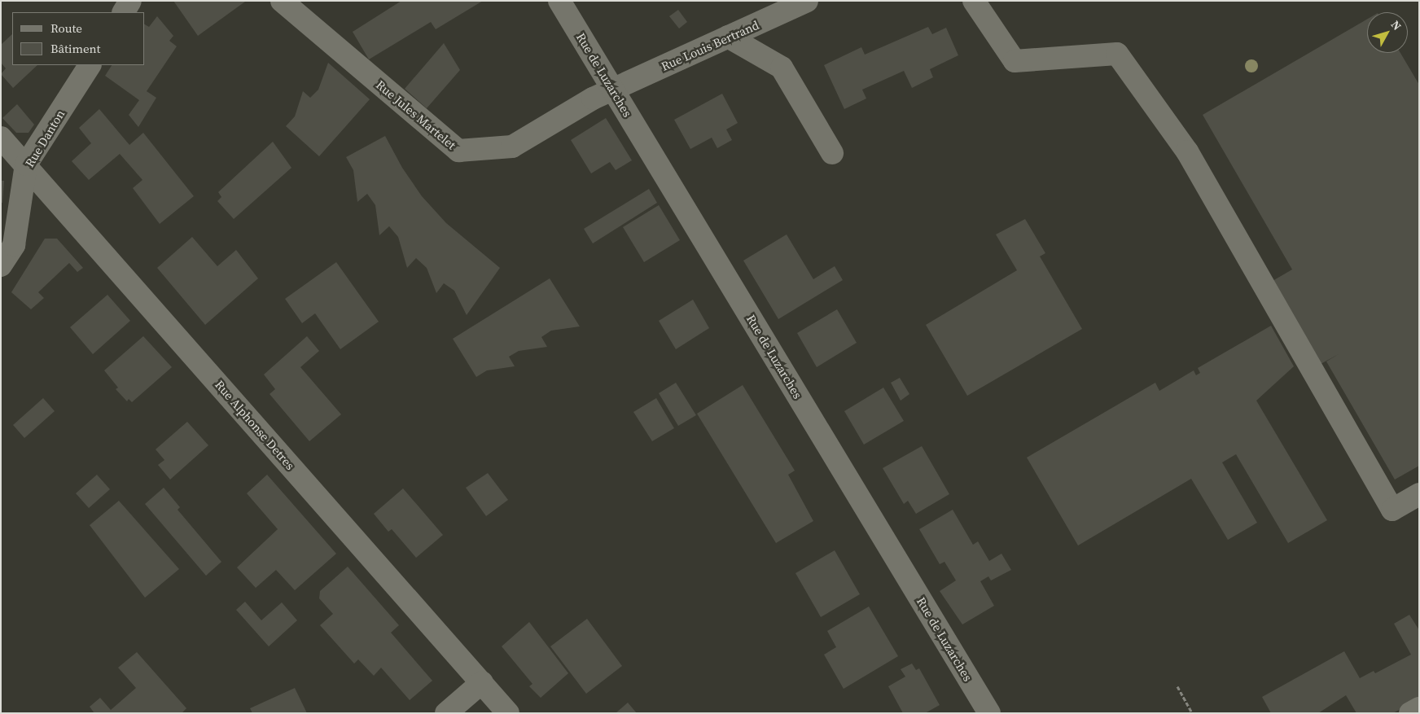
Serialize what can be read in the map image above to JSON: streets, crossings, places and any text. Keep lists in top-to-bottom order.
{
  "streets": {
    "street": [
      "Rue Louis Bertrand",
      "Rue de Luzarches",
      "Rue Jules Martelet",
      "Rue Danton",
      "Rue Alphonse Detres"
    ]
  },
  "crossings": [
    ["Rue Louis Bertrand", "Rue de Luzarches"],
    ["Rue Louis Bertrand", "Rue Jules Martelet"],
    ["Rue de Luzarches", "Rue Jules Martelet"],
    ["Rue Danton", "Rue Alphonse Detres"]
  ],
  "legend": ["Route", "Bâtiment"],
  "north": "top right"
}
